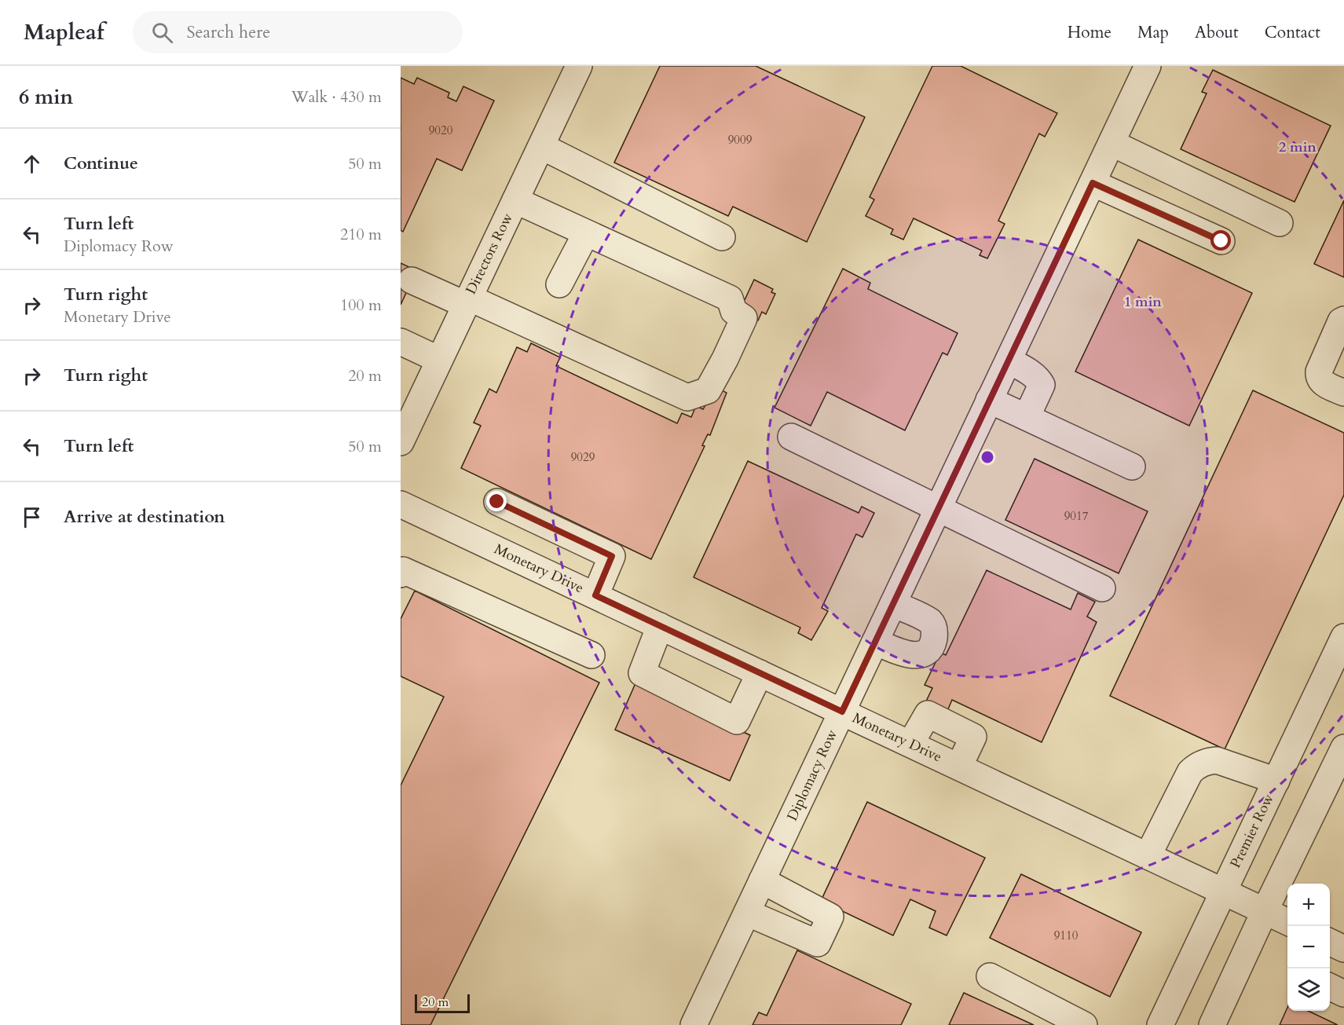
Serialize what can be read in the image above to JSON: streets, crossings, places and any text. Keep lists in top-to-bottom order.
{
  "streets": {
    "street": [
      "Directors Row",
      "Monetary Drive",
      "Diplomacy Row",
      "Premier Row"
    ]
  },
  "crossings": [
    ["Monetary Drive", "Diplomacy Row"],
    ["Monetary Drive", "Premier Row"]
  ],
  "house_numbers": [
    "9020",
    "9009",
    "9029",
    "9017",
    "9110"
  ],
  "scale_bar": "20 m",
  "page": {
    "header": "Mapleaf",
    "search": "Search here",
    "nav": [
      "Home",
      "Map",
      "About",
      "Contact"
    ],
    "heading": ["6 min", "Walk · 430 m"],
    "list": [
      ["Continue", "50 m"],
      ["Turn left", "Diplomacy Row", "210 m"],
      ["Turn right", "Monetary Drive", "100 m"],
      ["Turn right", "20 m"],
      ["Turn left", "50 m"],
      "Arrive at destination"
    ],
    "map_buttons": ["+", "−"],
    "scale": "20 m"
  },
  "rings": ["2 min", "1 min"]
}
